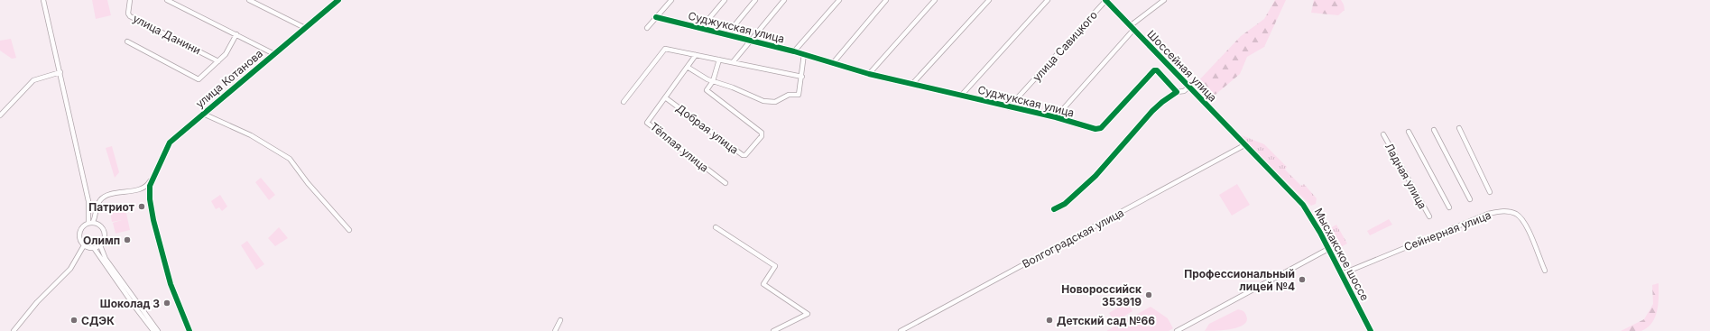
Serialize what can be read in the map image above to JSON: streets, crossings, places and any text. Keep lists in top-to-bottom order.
{
  "streets": {
    "street": [
      "Суджукская улица",
      "улица Данини",
      "улица Савицкого",
      "Шоссейная улица",
      "улица Котанова",
      "Добрая улица",
      "Тёплая улица",
      "Ладная улица",
      "Сейнерная улица",
      "Волгоградская улица",
      "Мысхакское шоссе"
    ]
  },
  "crossings": [
    ["Суджукская улица", "улица Савицкого"],
    ["улица Савицкого", "Шоссейная улица"],
    ["Шоссейная улица", "Волгоградская улица"],
    ["Шоссейная улица", "Мысхакское шоссе"],
    ["Добрая улица", "Тёплая улица"],
    ["Сейнерная улица", "Мысхакское шоссе"],
    ["Волгоградская улица", "Мысхакское шоссе"]
  ],
  "places": [
    "Патриот",
    "Олимп",
    "Профессиональный лицей №4",
    "Новороссийск 353919",
    "Шоколад 3",
    "СДЭК",
    "Детский сад №66"
  ]
}
